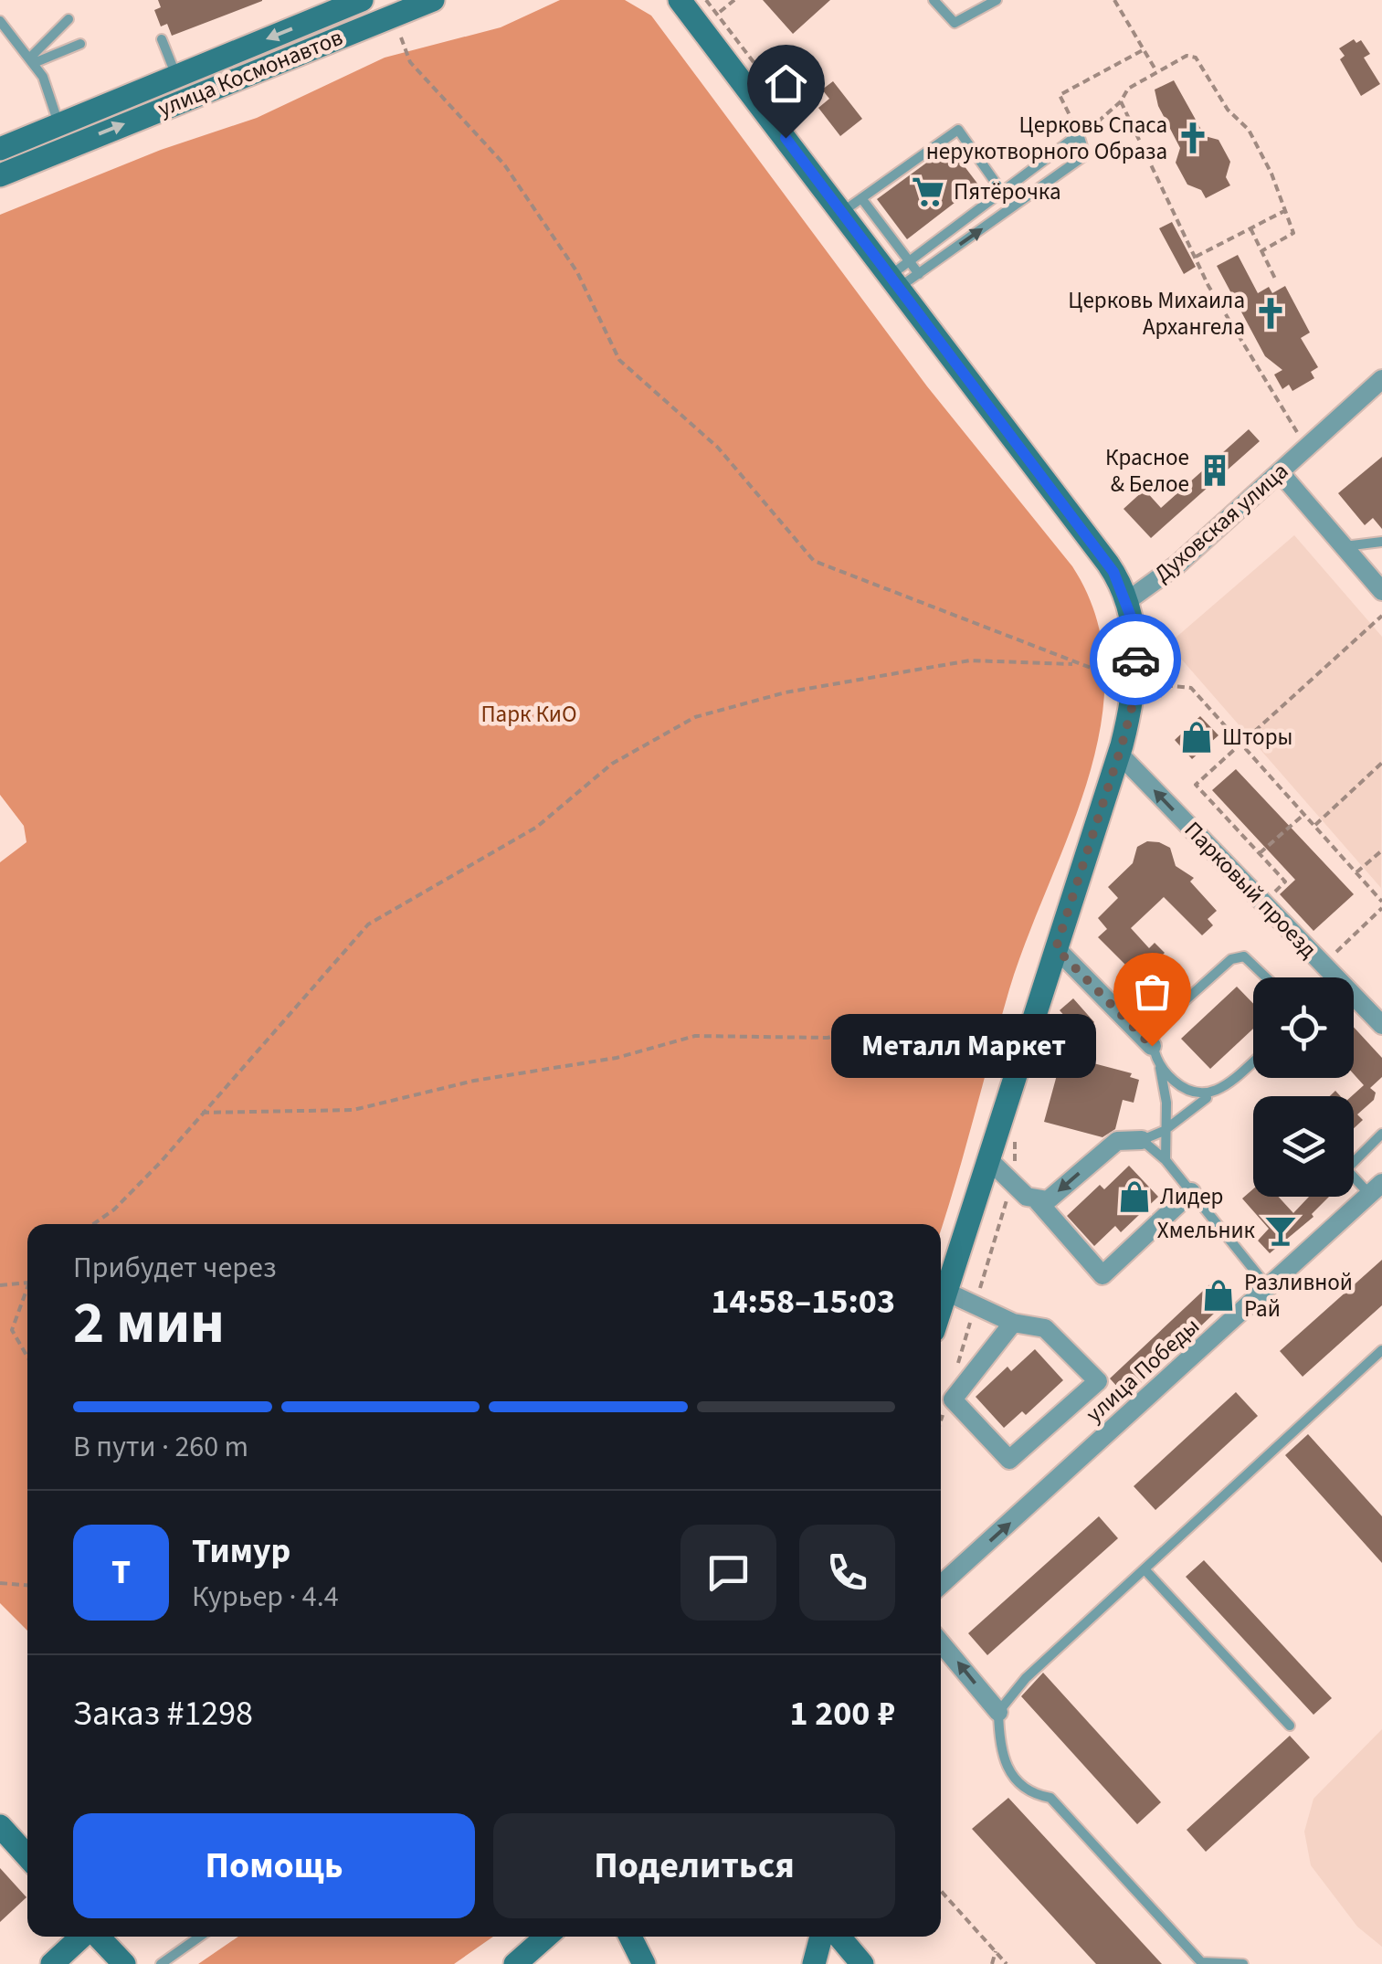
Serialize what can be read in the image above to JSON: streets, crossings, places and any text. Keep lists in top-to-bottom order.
{
  "streets": {
    "street": [
      "улица Космонавтов",
      "Духовская улица",
      "Парковый проезд",
      "улица Победы"
    ]
  },
  "one_way": ["Парковый проезд", "улица Победы"],
  "parks": ["Парк КиО"],
  "places": {
    "church": ["Церковь Спаса нерукотворного Образа", "Церковь Михаила Архангела"],
    "supermarket": ["Пятёрочка"],
    "building": ["Красное & Белое"],
    "shop": ["Шторы", "Лидер", "Разливной Рай"],
    "other": ["Металл Маркет"],
    "bar": ["Хмельник"]
  },
  "page": {
    "bubble": "Металл Маркет",
    "heading": ["2 мин", "Прибудет через", "14:58–15:03"],
    "panel": [
      "Тимур",
      "Курьер · 4.4",
      "Заказ #1298",
      "1 200 ₽"
    ],
    "bar": "В пути · 260 m",
    "round": "Т",
    "buttons": ["Помощь", "Поделиться"]
  }
}
